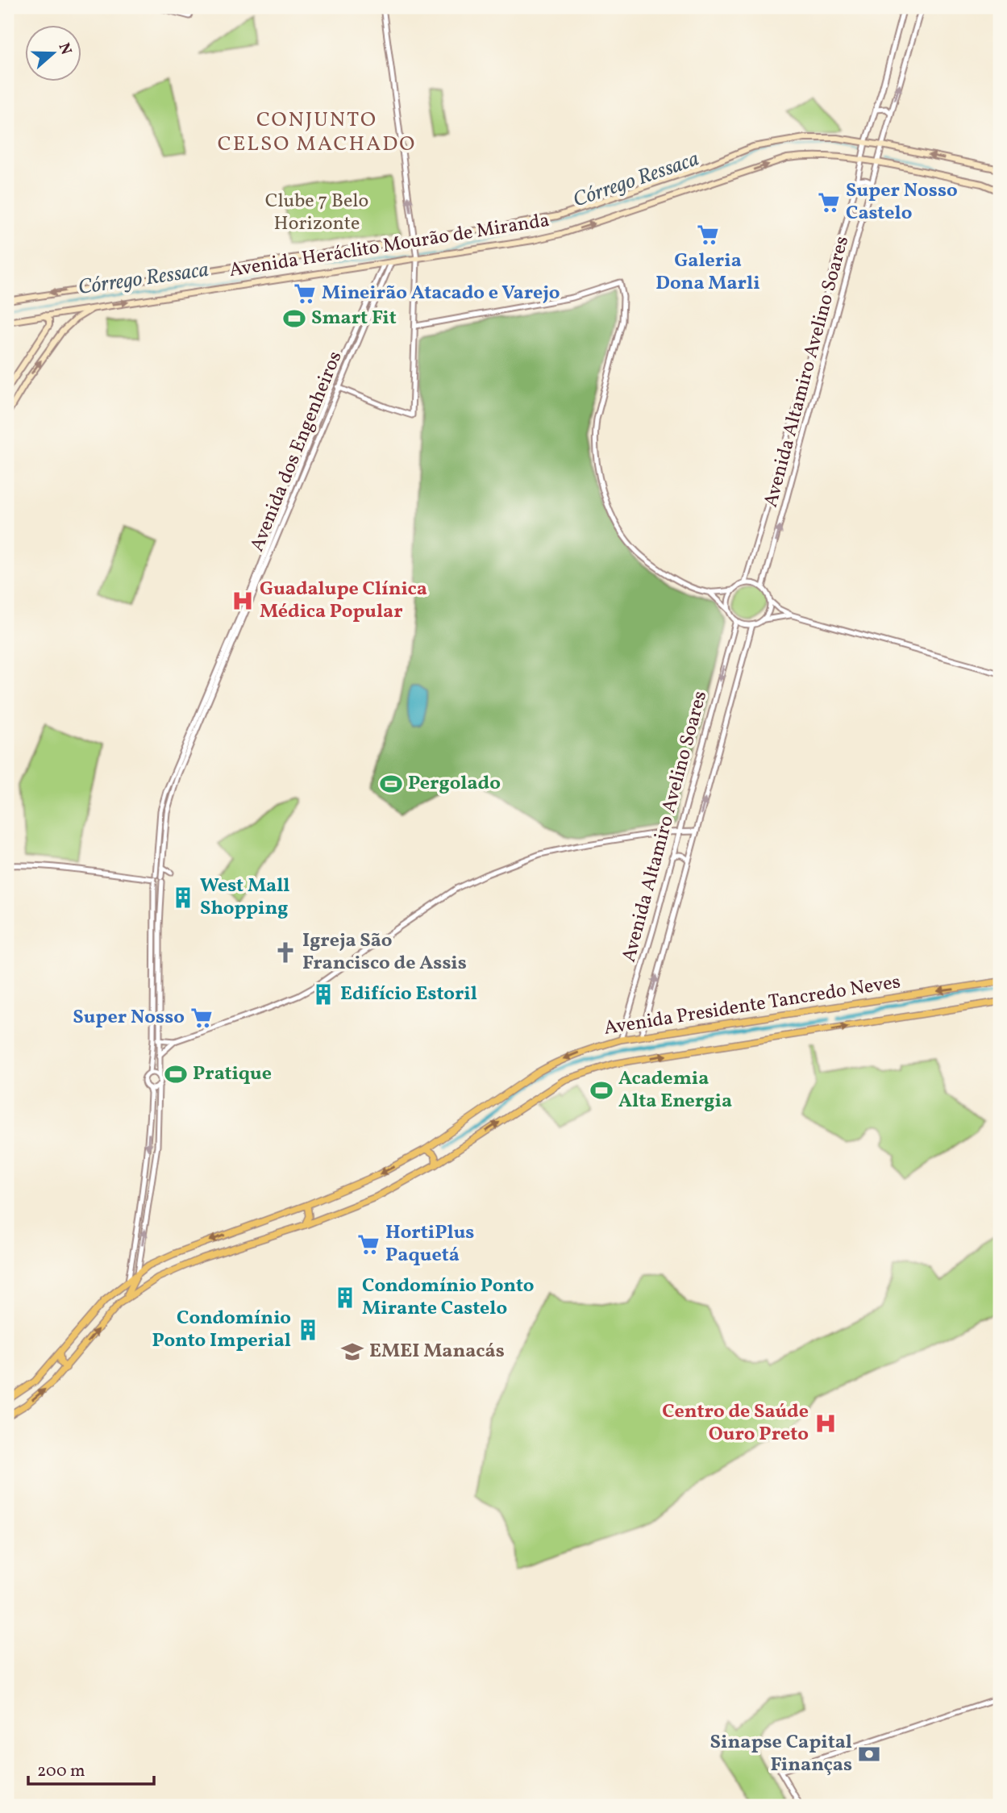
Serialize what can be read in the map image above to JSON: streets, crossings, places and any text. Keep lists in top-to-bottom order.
{
  "streets": {
    "main road": ["Avenida Heráclito Mourão de Miranda", "Avenida Presidente Tancredo Neves"],
    "street": ["Avenida Altamiro Avelino Soares", "Avenida dos Engenheiros"]
  },
  "crossings": [
    ["Avenida Heráclito Mourão de Miranda", "Avenida Altamiro Avelino Soares"],
    ["Avenida Heráclito Mourão de Miranda", "Avenida dos Engenheiros"],
    ["Avenida Altamiro Avelino Soares", "Avenida Presidente Tancredo Neves"]
  ],
  "districts": ["CONJUNTO CELSO MACHADO"],
  "water": ["Córrego Ressaca"],
  "parks": ["Clube 7 Belo Horizonte"],
  "places": {
    "supermarket": [
      "Super Nosso Castelo",
      "Galeria Dona Marli",
      "Mineirão Atacado e Varejo",
      "Super Nosso",
      "HortiPlus Paquetá"
    ],
    "sports": [
      "Smart Fit",
      "Pergolado",
      "Pratique",
      "Academia Alta Energia"
    ],
    "hospital": ["Guadalupe Clínica Médica Popular", "Centro de Saúde Ouro Preto"],
    "building": [
      "West Mall Shopping",
      "Edifício Estoril",
      "Condomínio Ponto Mirante Castelo",
      "Condomínio Ponto Imperial"
    ],
    "church": ["Igreja São Francisco de Assis"],
    "school or university": ["EMEI Manacás"],
    "bank": ["Sinapse Capital Finanças"]
  },
  "scale_bar": "200 m",
  "north": "right"
}
